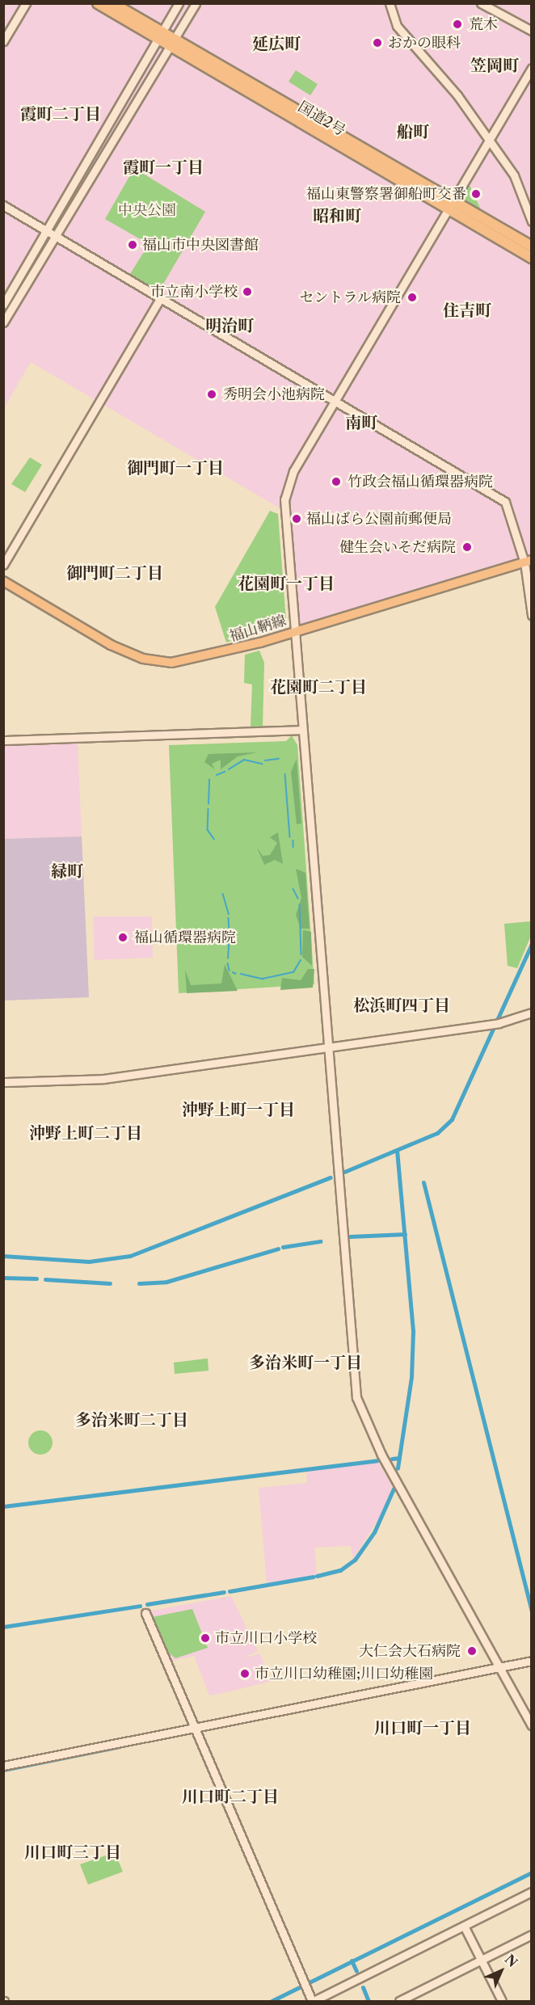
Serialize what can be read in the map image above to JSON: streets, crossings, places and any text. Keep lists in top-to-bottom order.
{
  "streets": {
    "highway": ["国道2号"],
    "main road": ["福山鞆線"]
  },
  "districts": [
    "延広町",
    "笠岡町",
    "霞町二丁目",
    "船町",
    "霞町一丁目",
    "昭和町",
    "住吉町",
    "明治町",
    "南町",
    "御門町一丁目",
    "御門町二丁目",
    "花園町一丁目",
    "花園町二丁目",
    "緑町",
    "松浜町四丁目",
    "沖野上町一丁目",
    "沖野上町二丁目",
    "多治米町一丁目",
    "多治米町二丁目",
    "川口町一丁目",
    "川口町二丁目",
    "川口町三丁目"
  ],
  "parks": ["中央公園"],
  "places": [
    "荒木",
    "おかの眼科",
    "福山東警察署御船町交番",
    "福山市中央図書館",
    "市立南小学校",
    "セントラル病院",
    "秀明会小池病院",
    "竹政会福山循環器病院",
    "福山ばら公園前郵便局",
    "健生会いそだ病院",
    "福山循環器病院",
    "市立川口小学校",
    "大仁会大石病院",
    "市立川口幼稚園;川口幼稚園"
  ],
  "north": "top right"
}
